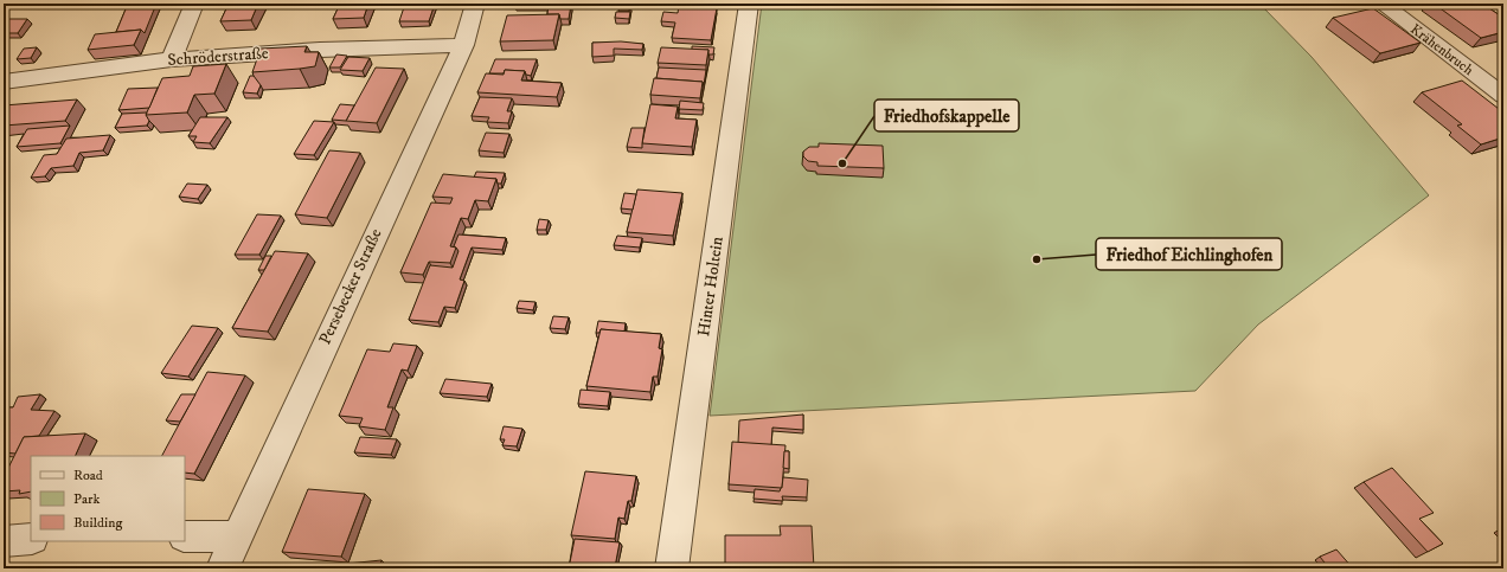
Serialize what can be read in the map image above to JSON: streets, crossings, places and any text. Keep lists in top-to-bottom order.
{
  "streets": {
    "street": [
      "Krähenbruch",
      "Schröderstraße",
      "Persebecker Straße",
      "Hinter Holtein"
    ]
  },
  "crossings": [
    ["Schröderstraße", "Persebecker Straße"]
  ],
  "places": ["Friedhofskappelle", "Friedhof Eichlinghofen"],
  "legend": ["Road", "Park", "Building"]
}
